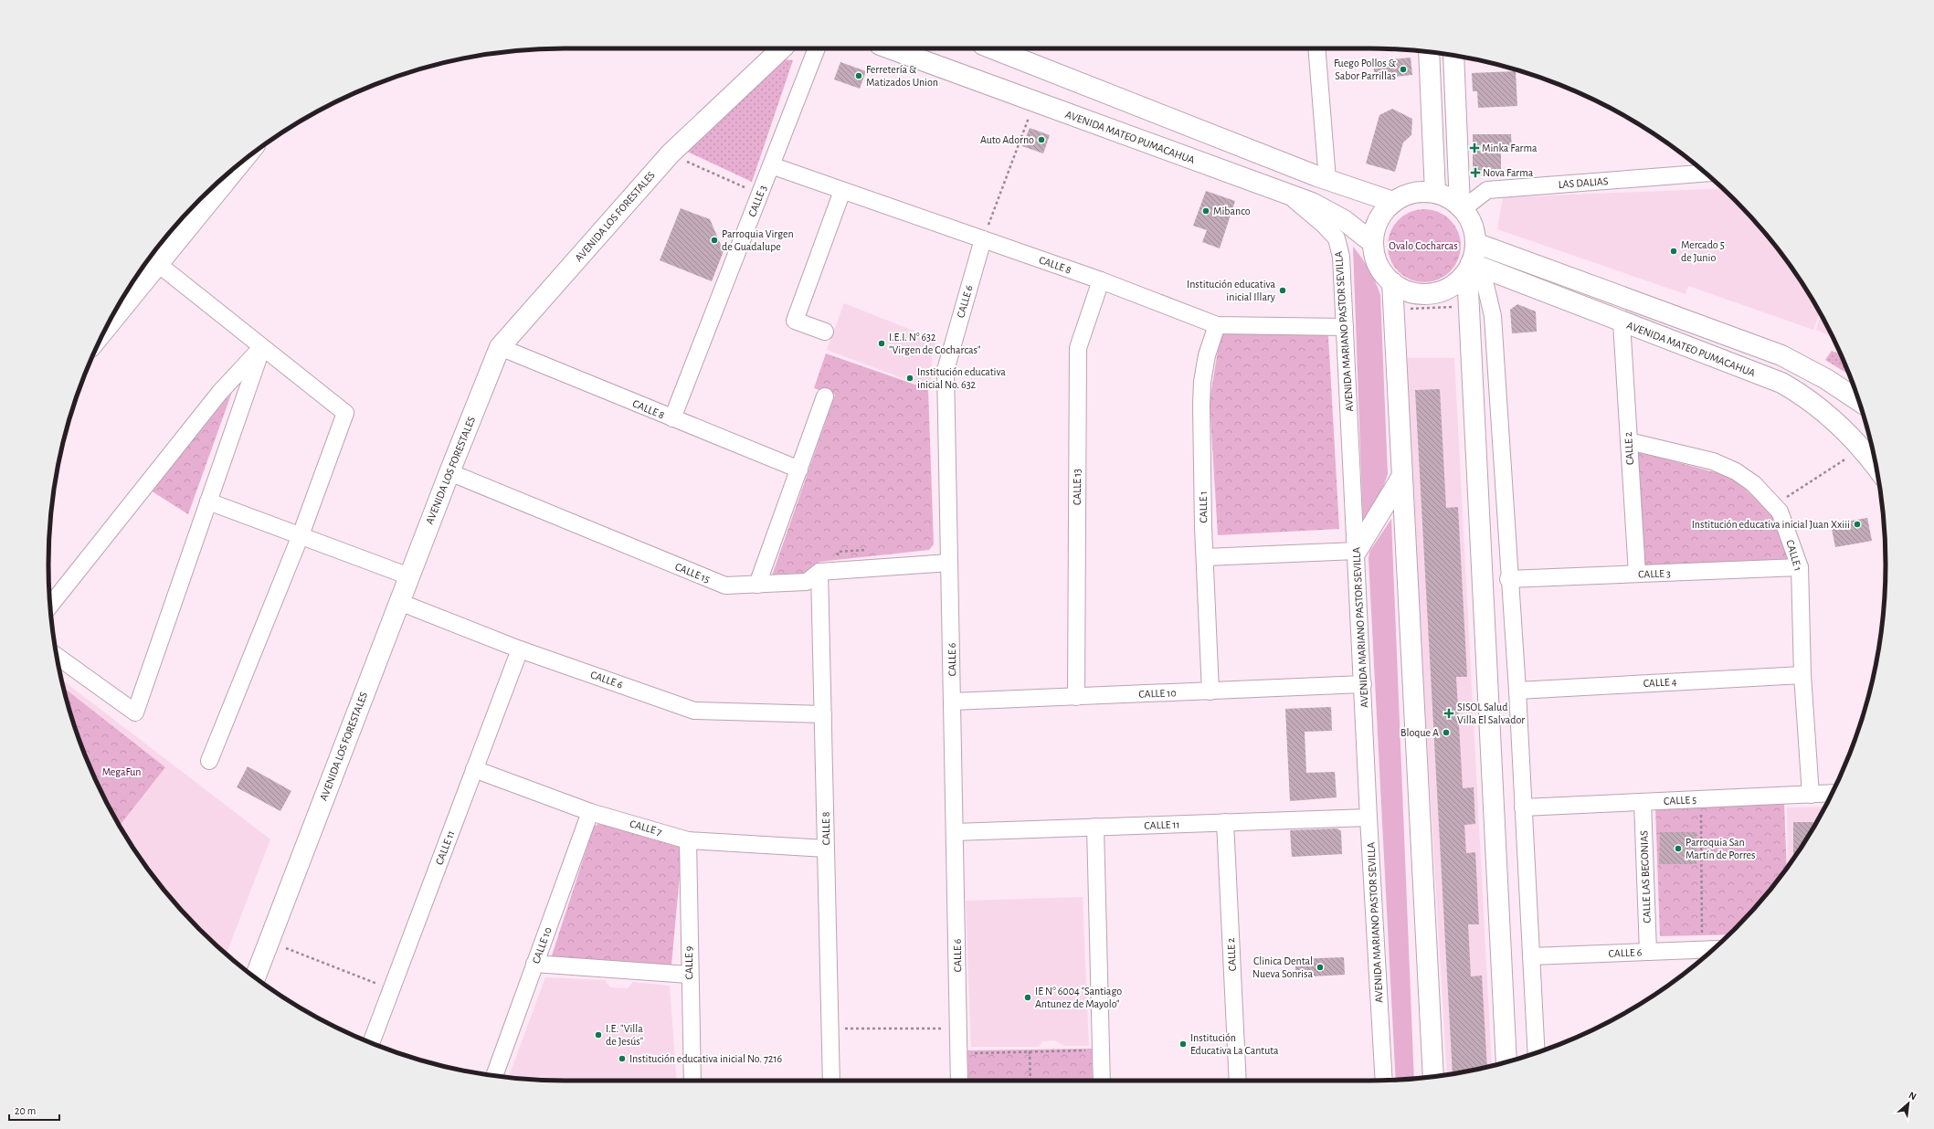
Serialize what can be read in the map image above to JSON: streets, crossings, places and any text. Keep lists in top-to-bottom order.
{
  "streets": {
    "main road": ["AVENIDA MATEO PUMACAHUA", "AVENIDA LOS FORESTALES"],
    "street": [
      "LAS DALIAS",
      "CALLE 3",
      "CALLE 8",
      "CALLE 6",
      "AVENIDA MARIANO PASTOR SEVILLA",
      "CALLE 2",
      "CALLE 13",
      "CALLE 1",
      "CALLE 15",
      "CALLE 4",
      "CALLE 10",
      "CALLE 5",
      "CALLE 11",
      "CALLE 7",
      "CALLE LAS BEGONIAS",
      "CALLE 9"
    ]
  },
  "crossings": [
    ["AVENIDA MATEO PUMACAHUA", "LAS DALIAS"],
    ["AVENIDA MATEO PUMACAHUA", "AVENIDA MARIANO PASTOR SEVILLA"],
    ["AVENIDA MATEO PUMACAHUA", "CALLE 2"],
    ["CALLE 3", "CALLE 8"],
    ["CALLE 3", "CALLE 2"],
    ["CALLE 3", "CALLE 1"],
    ["AVENIDA LOS FORESTALES", "CALLE 8"],
    ["AVENIDA LOS FORESTALES", "CALLE 6"],
    ["AVENIDA LOS FORESTALES", "CALLE 15"],
    ["CALLE 8", "CALLE 6"],
    ["CALLE 8", "AVENIDA MARIANO PASTOR SEVILLA"],
    ["CALLE 8", "CALLE 13"],
    ["CALLE 8", "CALLE 1"],
    ["CALLE 8", "CALLE 15"],
    ["CALLE 8", "CALLE 7"],
    ["CALLE 6", "CALLE 15"],
    ["CALLE 6", "CALLE 10"],
    ["CALLE 6", "CALLE 11"],
    ["CALLE 6", "CALLE LAS BEGONIAS"],
    ["AVENIDA MARIANO PASTOR SEVILLA", "CALLE 10"],
    ["AVENIDA MARIANO PASTOR SEVILLA", "CALLE 11"],
    ["CALLE 2", "CALLE 1"],
    ["CALLE 2", "CALLE 11"],
    ["CALLE 13", "CALLE 10"],
    ["CALLE 1", "CALLE 4"],
    ["CALLE 1", "CALLE 10"],
    ["CALLE 1", "CALLE 5"],
    ["CALLE 10", "CALLE 7"],
    ["CALLE 5", "CALLE LAS BEGONIAS"],
    ["CALLE 11", "CALLE 7"],
    ["CALLE 7", "CALLE 9"]
  ],
  "parks": ["Ovalo Cocharcas", "MegaFun"],
  "places": {
    "other": [
      "Fuego Pollos & Sabor Parrillas",
      "Ferretería & Matizados Union",
      "Auto Adorno",
      "Mibanco",
      "Parroquia Virgen de Guadalupe",
      "Mercado 5 de Junio",
      "Institución educativa inicial Illary",
      "I.E.I. N° 632 \"Virgen de Cocharcas\"",
      "Institución educativa inicial No. 632",
      "Institución educativa inicial Juan Xxiii",
      "Bloque A",
      "Parroquia San Martín de Porres",
      "Clinica Dental Nueva Sonrisa",
      "IE N° 6004 \"Santiago Antunez de Mayolo\"",
      "I.E. \"Villa de Jesús\"",
      "Institución Educativa La Cantuta",
      "Institución educativa inicial No. 7216"
    ],
    "health": ["Minka Farma", "Nova Farma", "SISOL Salud Villa El Salvador"]
  },
  "scale_bar": "20 m",
  "north": "top right"
}
